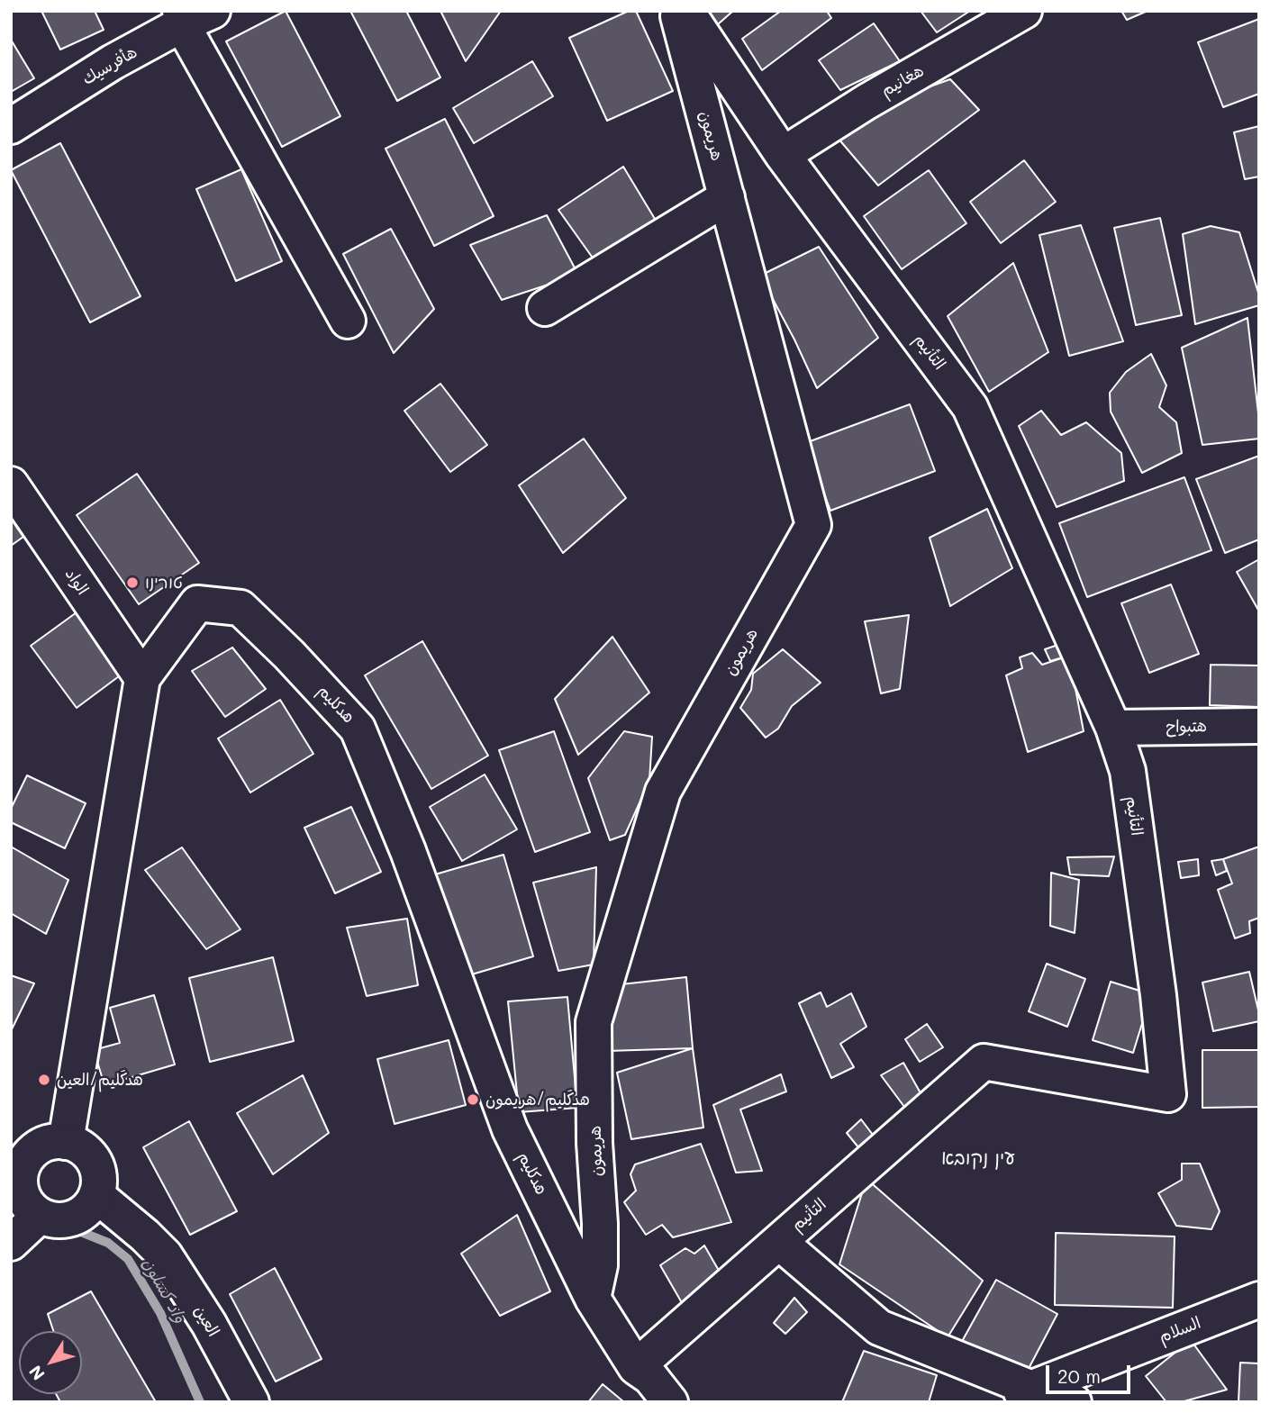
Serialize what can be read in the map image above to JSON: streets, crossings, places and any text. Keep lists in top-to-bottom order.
{
  "streets": {
    "street": [
      "هأفرسيك",
      "هغانيم",
      "هريمون",
      "التأنيم",
      "الواد",
      "هدكليم",
      "هتبواح",
      "العين",
      "السلام"
    ]
  },
  "crossings": [
    ["هغانيم", "التأنيم"],
    ["هريمون", "هدكليم"],
    ["التأنيم", "هدكليم"],
    ["التأنيم", "هتبواح"],
    ["الواد", "هدكليم"],
    ["هدكليم", "العين"]
  ],
  "districts": ["עין נקובא"],
  "water": ["واد كسلون"],
  "places": ["טורינו", "هدكَليم/العين", "هدكَليم/هريمون"],
  "scale_bar": "20 m",
  "north": "bottom left"
}
